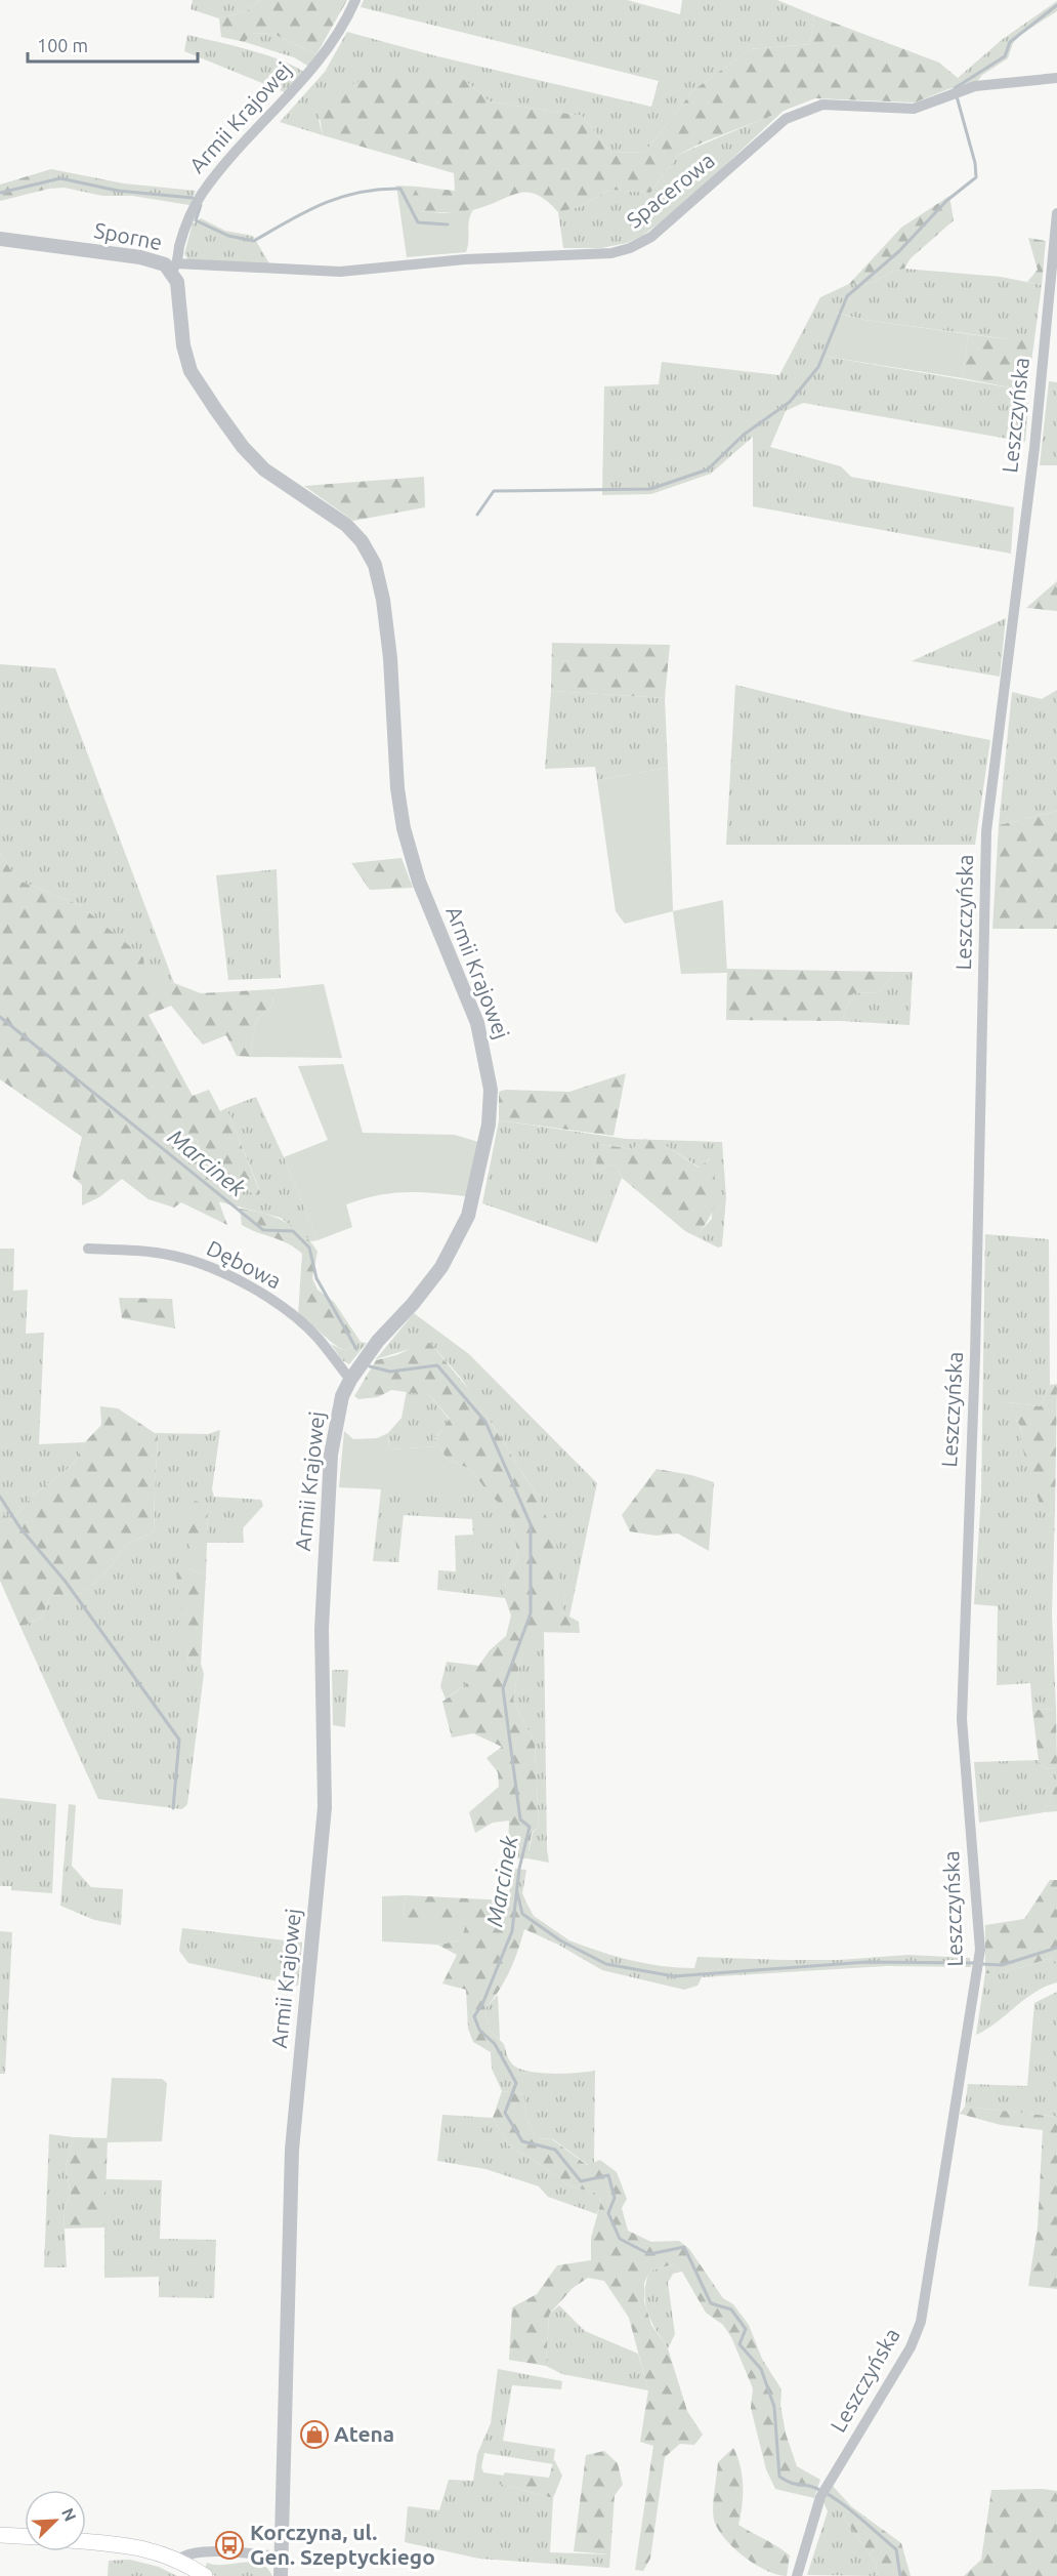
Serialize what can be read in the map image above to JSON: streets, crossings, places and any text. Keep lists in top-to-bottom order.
{
  "streets": {
    "street": [
      "Armii Krajowej",
      "Spacerowa",
      "Sporne",
      "Leszczyńska",
      "Dębowa"
    ]
  },
  "crossings": [
    ["Armii Krajowej", "Spacerowa"],
    ["Armii Krajowej", "Sporne"],
    ["Armii Krajowej", "Dębowa"],
    ["Spacerowa", "Sporne"]
  ],
  "water": ["Marcinek"],
  "places": {
    "shop": ["Atena"],
    "bus stop": ["Korczyna, ul. Gen. Szeptyckiego"]
  },
  "scale_bar": "100 m",
  "north": "top right"
}
